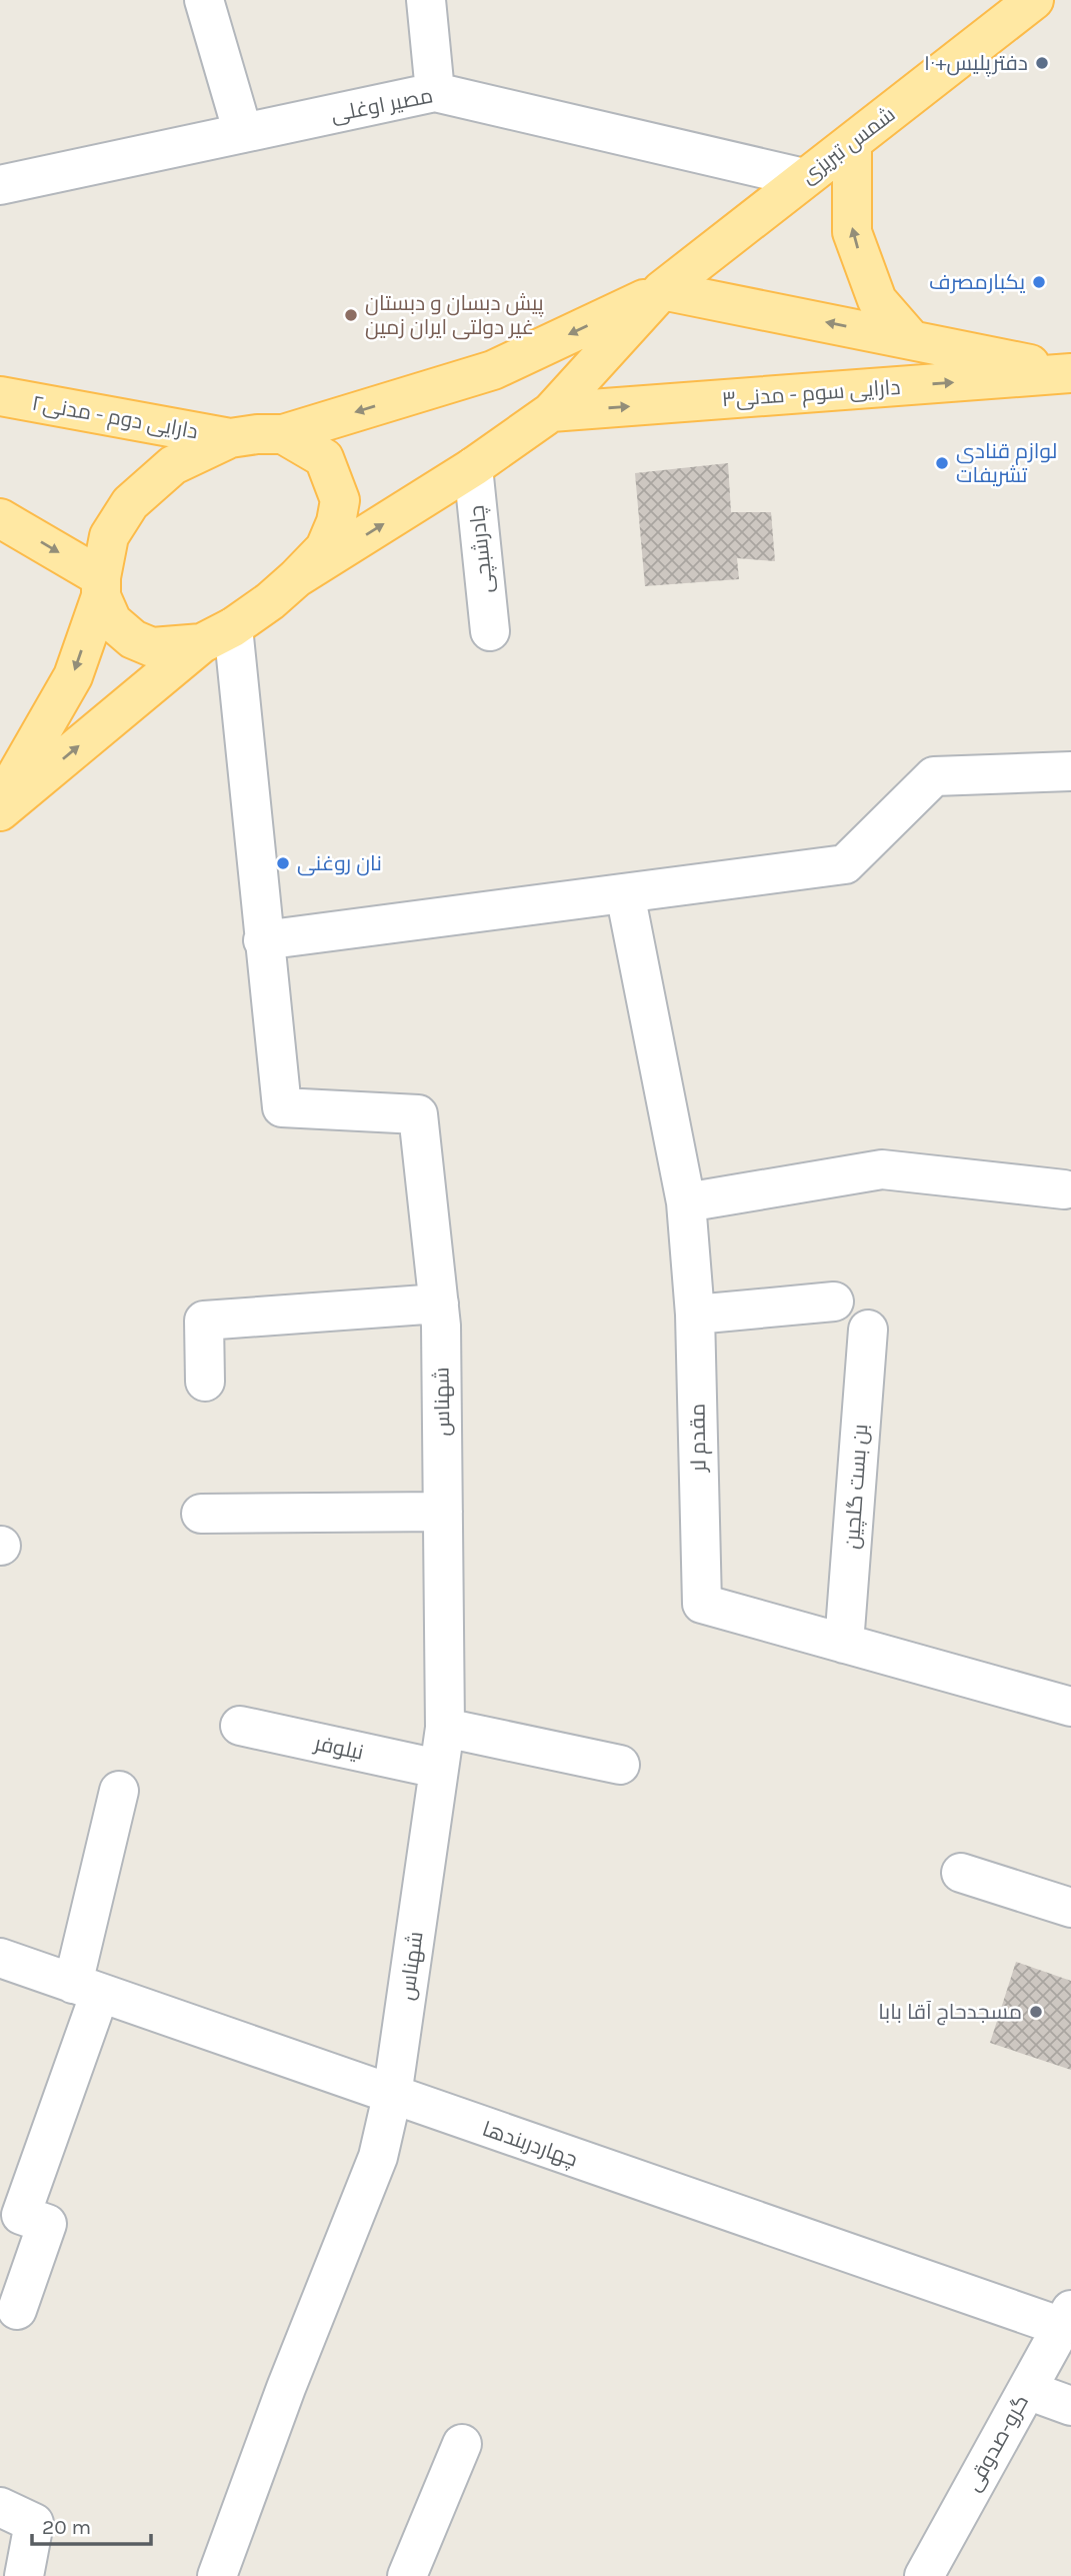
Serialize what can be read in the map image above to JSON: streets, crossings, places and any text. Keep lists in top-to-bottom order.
{
  "streets": {
    "main road": ["شمس تبریزی", "دارایی سوم - مدنی۳", "دارایی دوم - مدنی۲"],
    "street": [
      "مصیر اوغلی",
      "چادرشبچی",
      "شهناس",
      "مقدم لر",
      "بن بست گلچین",
      "نیلوفر",
      "چهاردربندها",
      "گرو-صدوقی"
    ]
  },
  "crossings": [
    ["مصیر اوغلی", "شمس تبریزی"],
    ["شمس تبریزی", "دارایی سوم - مدنی۳"],
    ["شهناس", "نیلوفر"],
    ["شهناس", "چهاردربندها"],
    ["مقدم لر", "بن بست گلچین"],
    ["چهاردربندها", "گرو-صدوقی"]
  ],
  "places": [
    "دفترپلیس+۱۰",
    "یکبارمصرف",
    "پیش دبسان و دبستان غیر دولتی ایران زمین",
    "لوازم قنادی تشریفات",
    "نان روغنی",
    "مسجدحاج آقا بابا"
  ],
  "scale_bar": "20 m"
}
